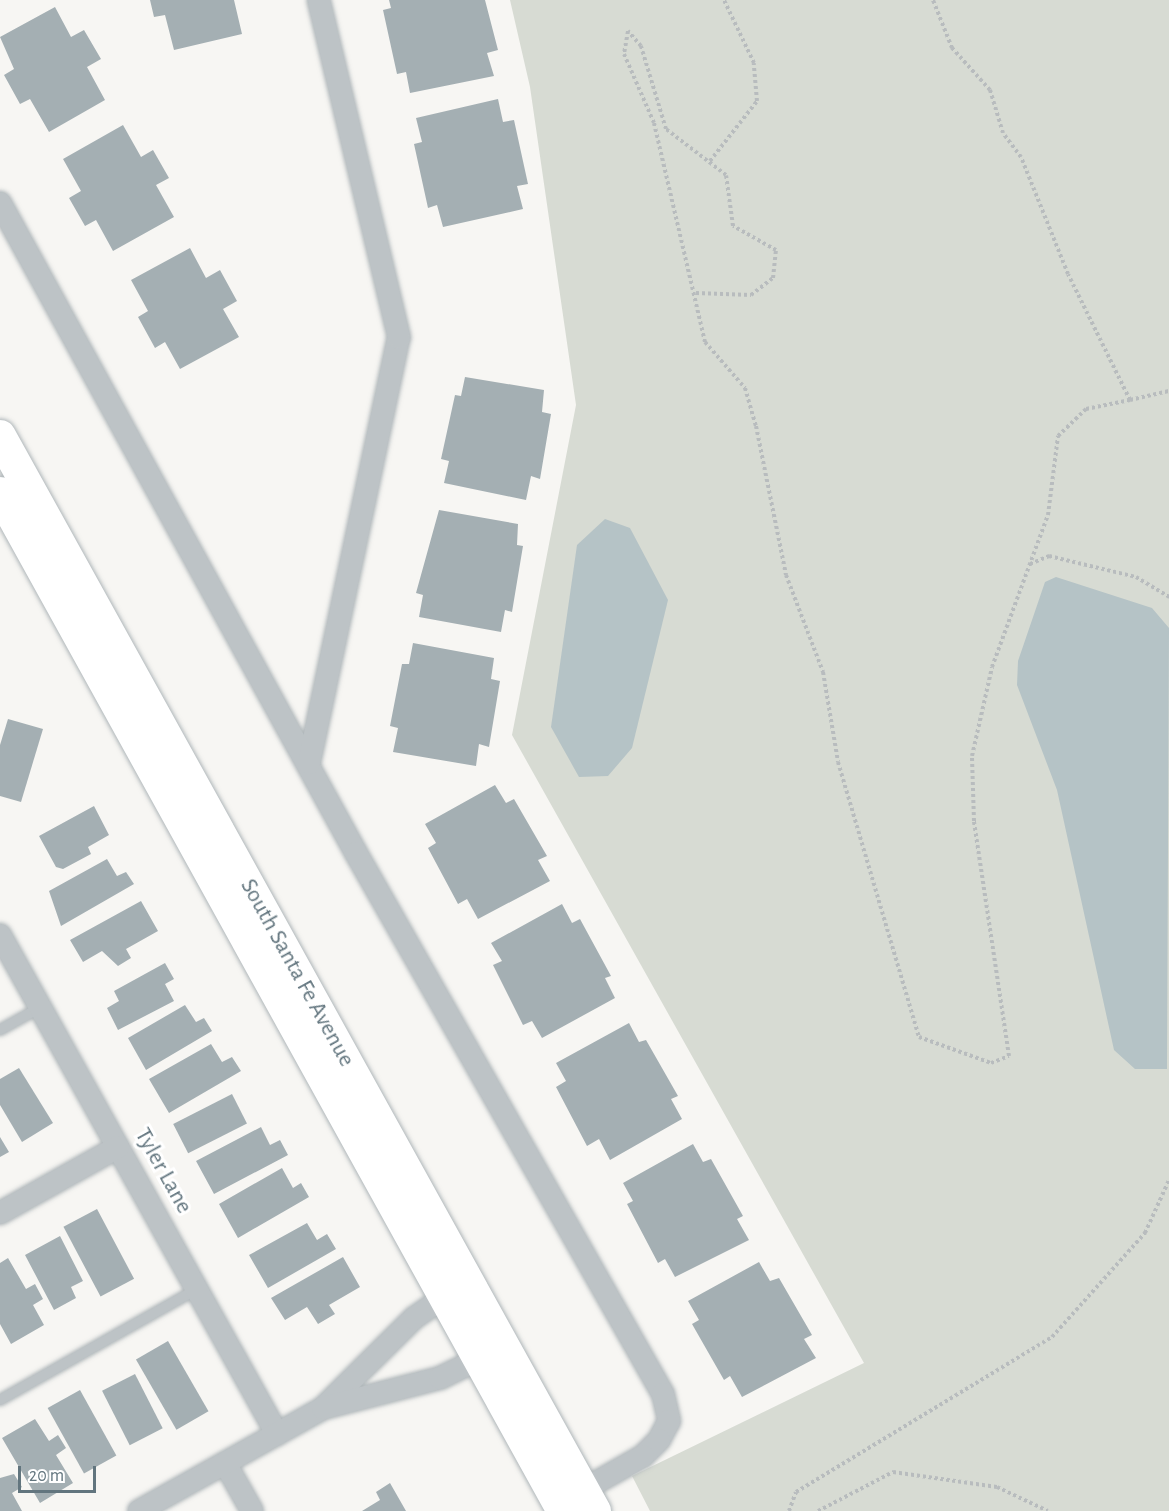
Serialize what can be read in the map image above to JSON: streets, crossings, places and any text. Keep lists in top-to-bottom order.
{
  "streets": {
    "main road": ["South Santa Fe Avenue"],
    "street": ["Tyler Lane"]
  },
  "scale_bar": "20 m"
}
